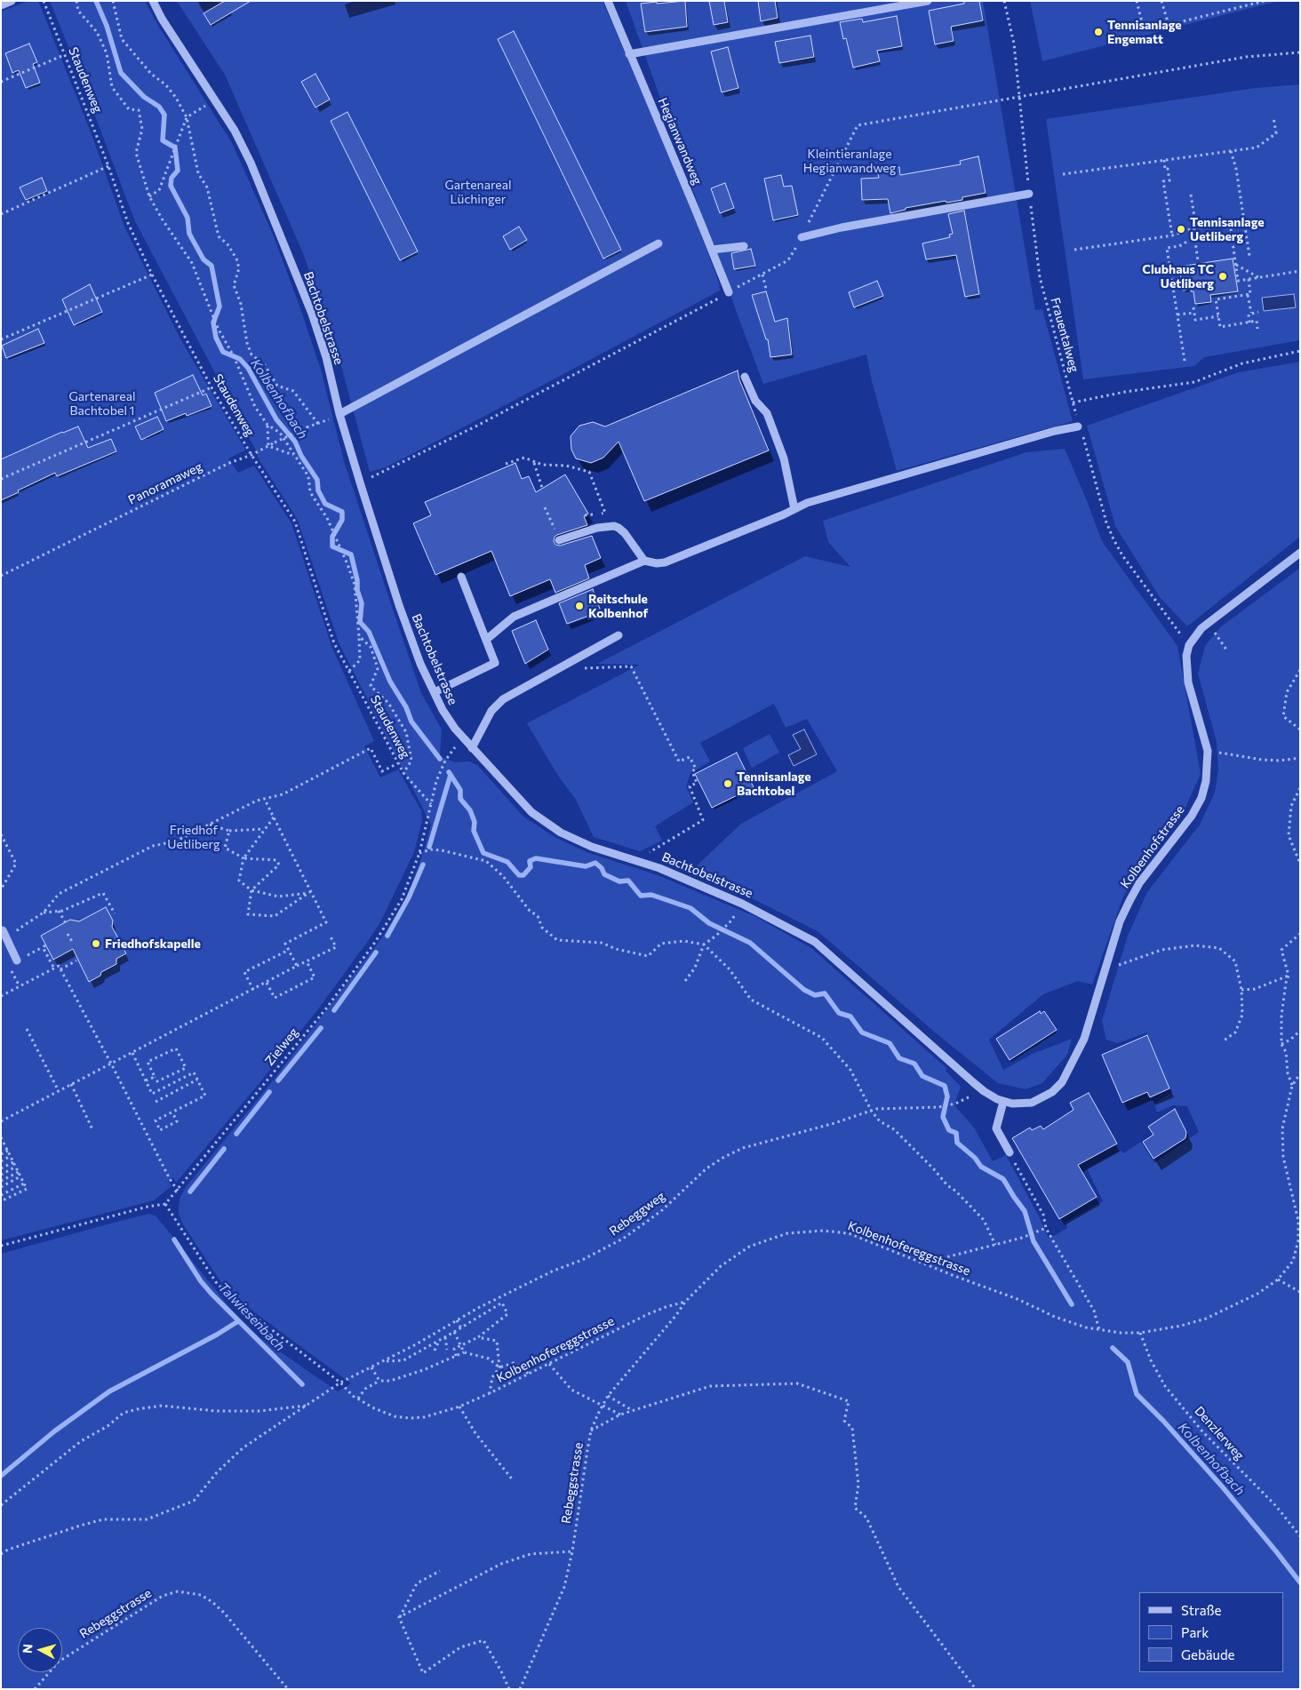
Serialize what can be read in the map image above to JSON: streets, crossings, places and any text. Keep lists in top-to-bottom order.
{
  "streets": {
    "street": ["Hegianwandweg", "Bachtobelstrasse", "Kolbenhofstrasse"],
    "path": [
      "Staudenweg",
      "Frauentalweg",
      "Panoramaweg",
      "Zielweg",
      "Rebeggweg",
      "Kolbenhofereggstrasse",
      "Denzlerweg",
      "Rebeggstrasse"
    ]
  },
  "crossings": [
    ["Staudenweg", "Panoramaweg"],
    ["Staudenweg", "Zielweg"],
    ["Bachtobelstrasse", "Panoramaweg"],
    ["Bachtobelstrasse", "Kolbenhofstrasse"],
    ["Bachtobelstrasse", "Zielweg"],
    ["Frauentalweg", "Kolbenhofstrasse"],
    ["Zielweg", "Kolbenhofereggstrasse"],
    ["Rebeggweg", "Kolbenhofereggstrasse"],
    ["Kolbenhofereggstrasse", "Denzlerweg"],
    ["Kolbenhofereggstrasse", "Rebeggstrasse"]
  ],
  "water": ["Kolbenhofbach", "Talwiesenbach"],
  "parks": [
    "Kleintieranlage Hegianwandweg",
    "Gartenareal Lüchinger",
    "Gartenareal Bachtobel 1",
    "Friedhof Uetliberg"
  ],
  "places": [
    "Tennisanlage Engematt",
    "Tennisanlage Uetliberg",
    "Clubhaus TC Uetliberg",
    "Reitschule Kolbenhof",
    "Tennisanlage Bachtobel",
    "Friedhofskapelle"
  ],
  "legend": ["Straße", "Park", "Gebäude"],
  "north": "left"
}
